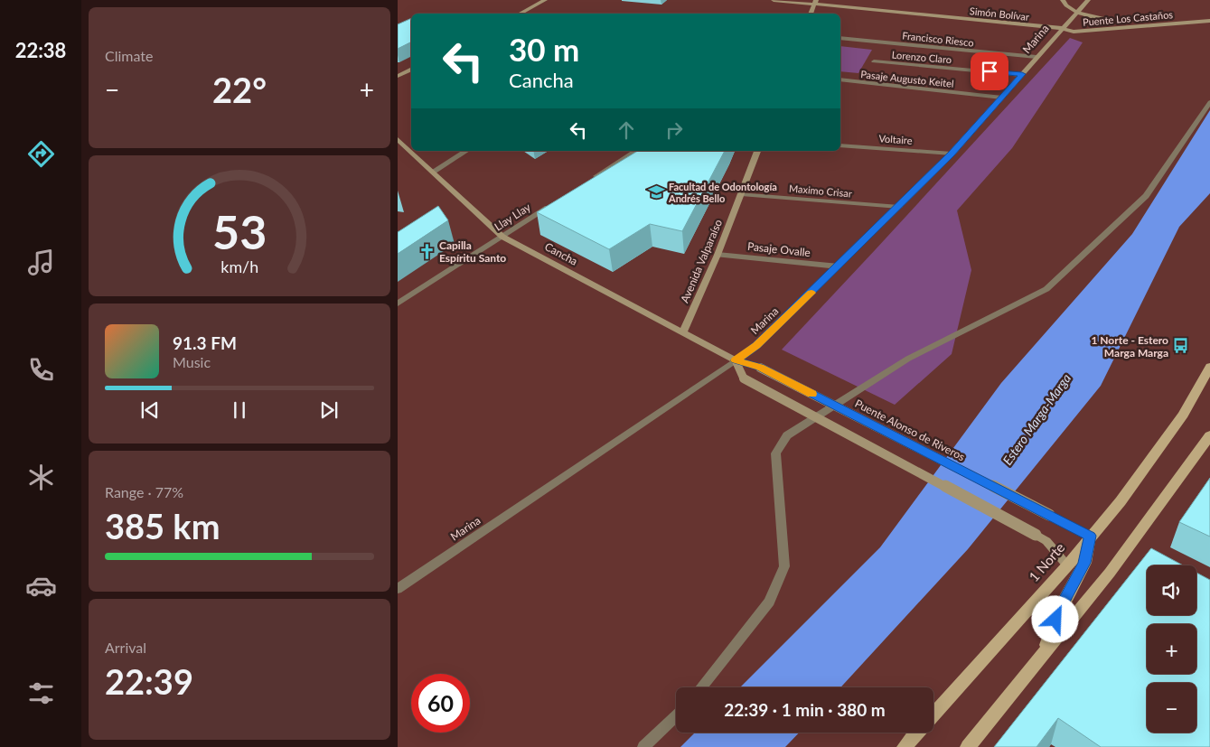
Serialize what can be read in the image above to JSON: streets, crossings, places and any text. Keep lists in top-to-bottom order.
{
  "streets": {
    "main road": [
      "Simón Bolívar",
      "Puente Los Castaños",
      "Marina",
      "Cancha",
      "Avenida Valparaíso",
      "Puente Alonso de Riveros",
      "1 Norte"
    ],
    "street": [
      "Francisco Riesco",
      "Lorenzo Claro",
      "Pasaje Augusto Keitel",
      "Voltaire",
      "Maximo Crisar",
      "Llay Llay",
      "Pasaje Ovalle"
    ]
  },
  "crossings": [
    ["Simón Bolívar", "Puente Los Castaños"],
    ["Simón Bolívar", "Marina"],
    ["Puente Los Castaños", "Marina"],
    ["Francisco Riesco", "Marina"],
    ["Marina", "Lorenzo Claro"],
    ["Marina", "Pasaje Augusto Keitel"],
    ["Marina", "Voltaire"],
    ["Marina", "Maximo Crisar"],
    ["Marina", "Pasaje Ovalle"],
    ["Marina", "Cancha"],
    ["Maximo Crisar", "Avenida Valparaíso"],
    ["Llay Llay", "Cancha"],
    ["Pasaje Ovalle", "Avenida Valparaíso"],
    ["Cancha", "Avenida Valparaíso"],
    ["Cancha", "Puente Alonso de Riveros"],
    ["Puente Alonso de Riveros", "1 Norte"]
  ],
  "water": ["Estero Marga-Marga"],
  "places": {
    "school or university": ["Facultad de Odontología Andrés Bello"],
    "church": ["Capilla Espíritu Santo"],
    "bus stop": ["1 Norte - Estero Marga Marga"]
  },
  "page": {
    "tabs": "22:38",
    "tile": [
      "Climate",
      ["Range · 77%", "385 km"],
      ["Arrival", "22:39"]
    ],
    "turn": ["30 m", "Cancha"],
    "heat": ["−", "22°", "+"],
    "song": ["91.3 FM", "Music"],
    "map_buttons": ["+", "−"],
    "limit": "60",
    "trip": "22:39 · 1 min · 380 m",
    "gauge": ["53", "km/h"]
  }
}
